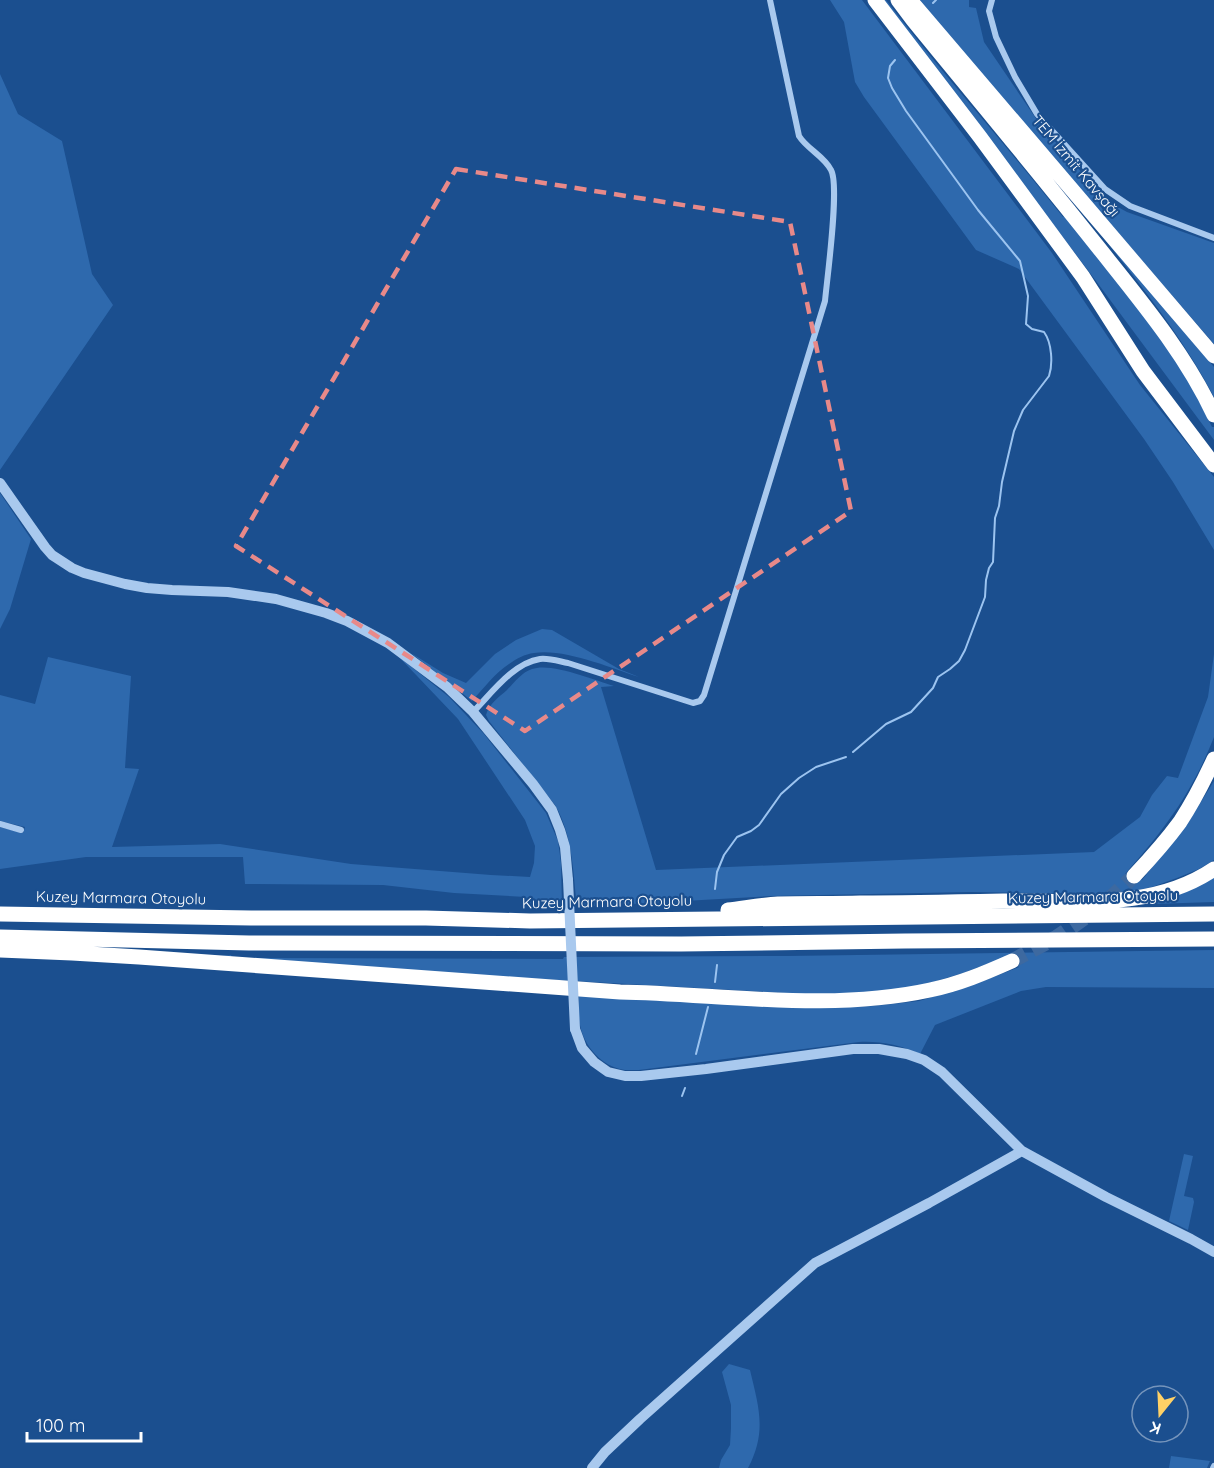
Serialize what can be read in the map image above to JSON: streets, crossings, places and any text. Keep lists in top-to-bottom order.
{
  "streets": {
    "highway": ["TEM İzmit Kavşağı", "Kuzey Marmara Otoyolu"]
  },
  "scale_bar": "100 m",
  "north": "bottom"
}
